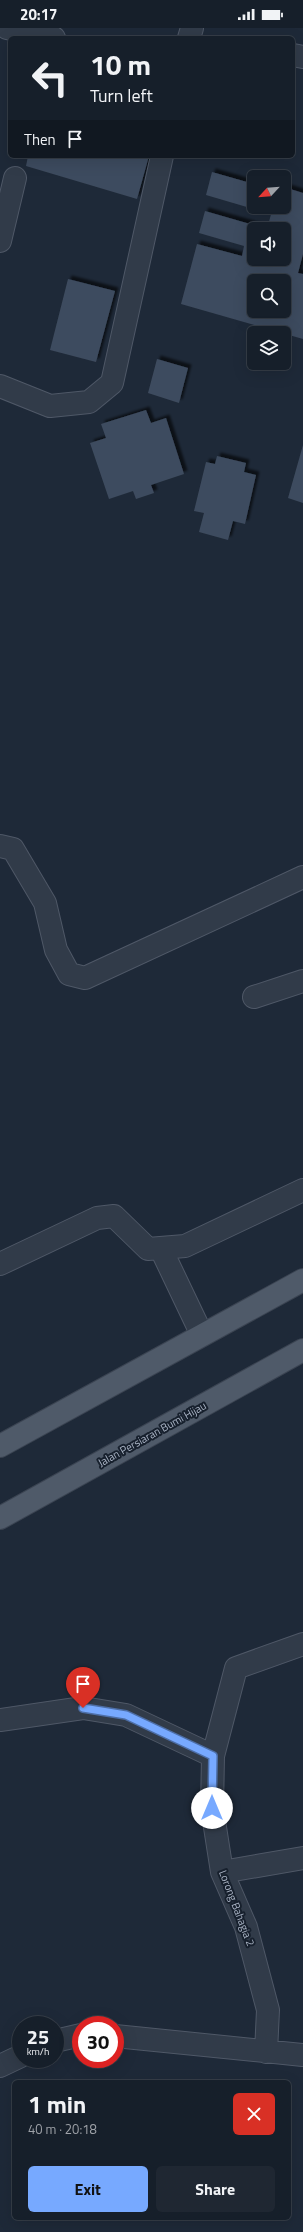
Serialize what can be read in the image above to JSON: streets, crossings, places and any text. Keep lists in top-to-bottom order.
{
  "streets": {
    "main road": ["Jalan Persiaran Bumi Hijau"],
    "street": ["Lorong Bahagia 2"]
  },
  "north": "bottom left",
  "page": {
    "status": "20:17",
    "turn": ["10 m", "Turn left"],
    "then": "Then",
    "speed": "25 km/h",
    "limit": "30",
    "heading": ["1 min", "40 m · 20:18"],
    "buttons": ["Exit", "Share"]
  }
}
